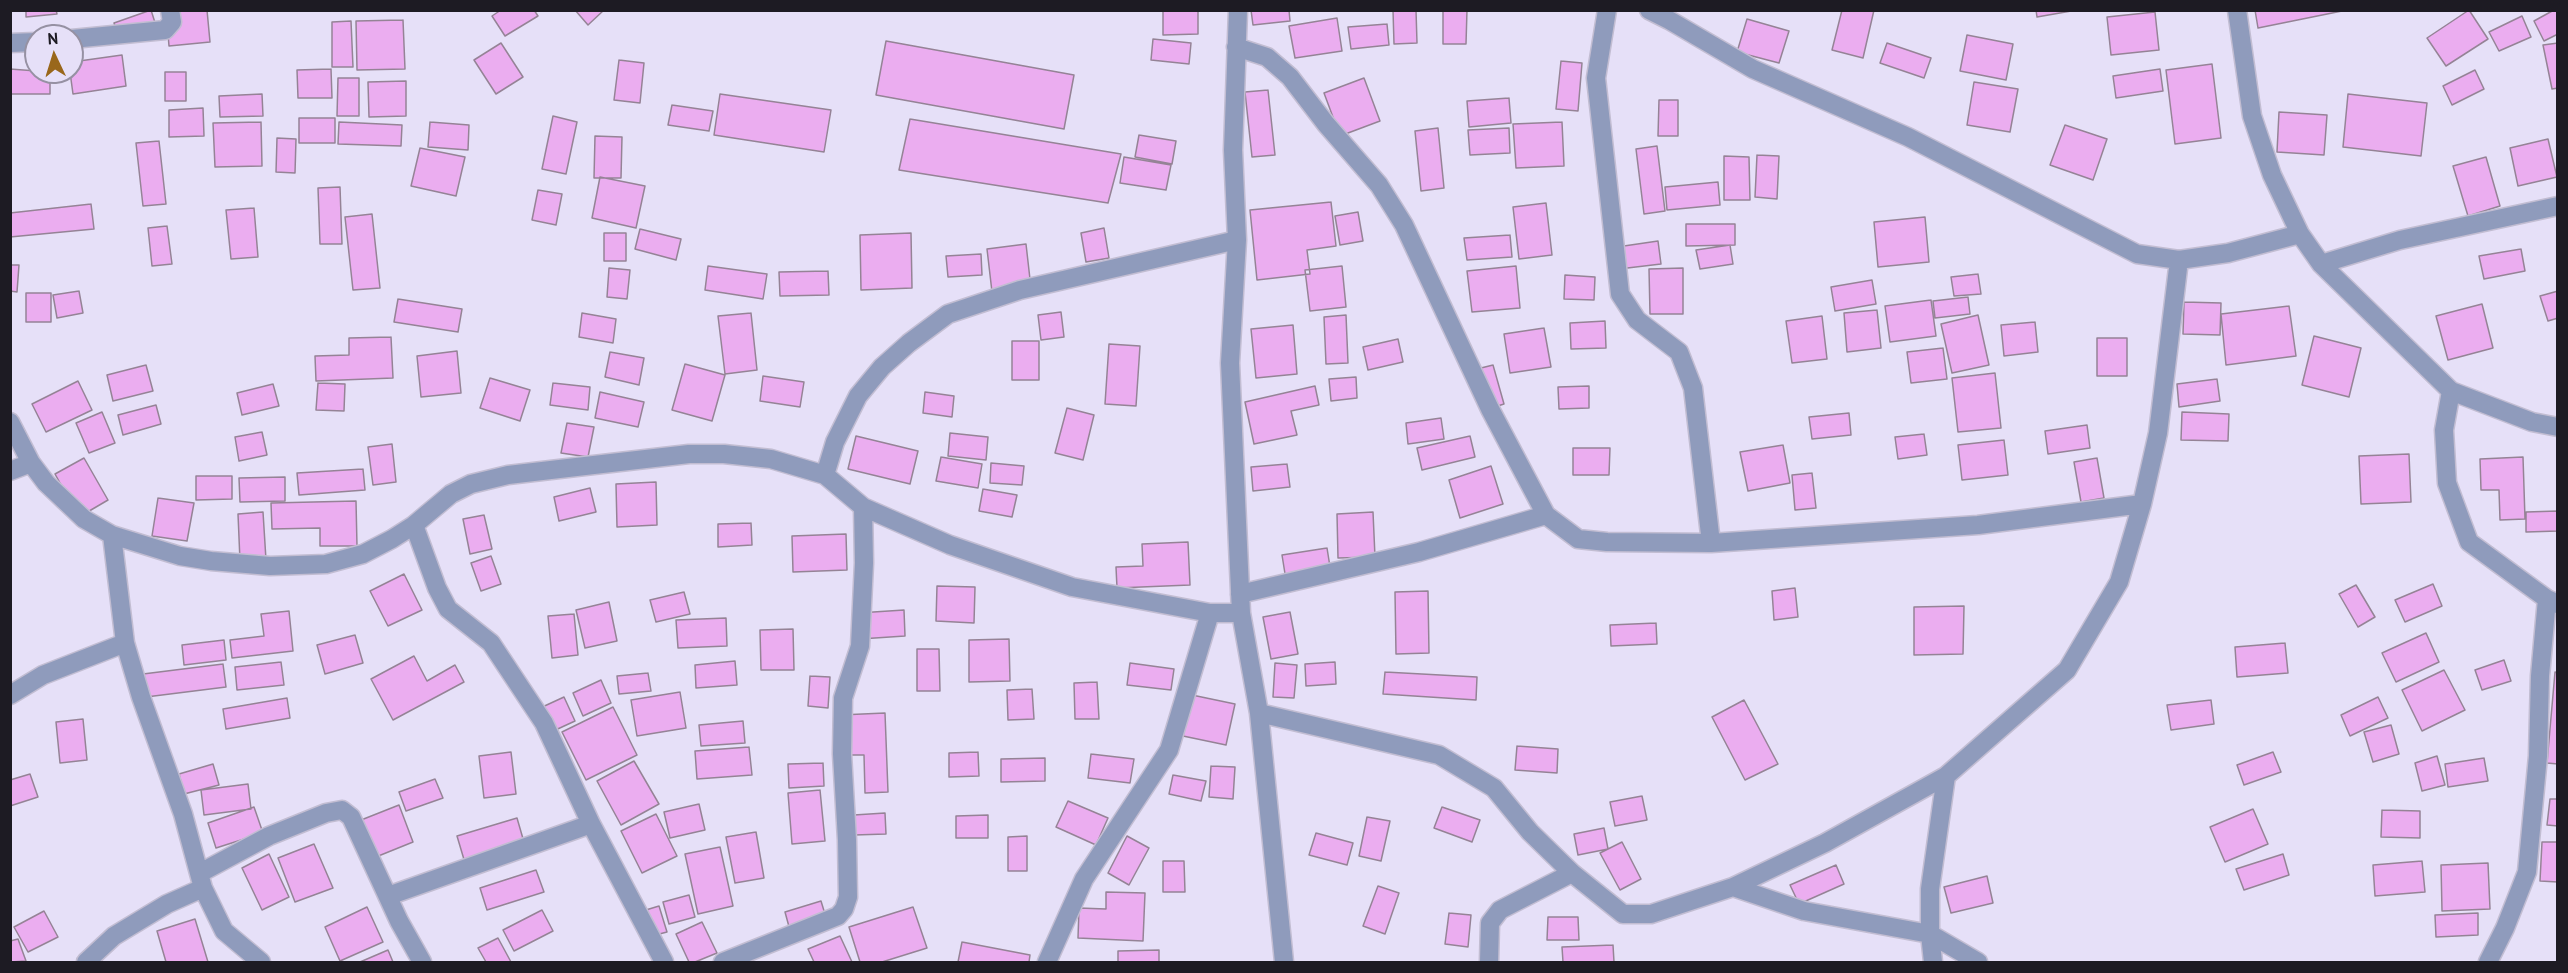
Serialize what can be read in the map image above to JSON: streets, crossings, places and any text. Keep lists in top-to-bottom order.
{
  "north": "top"
}
